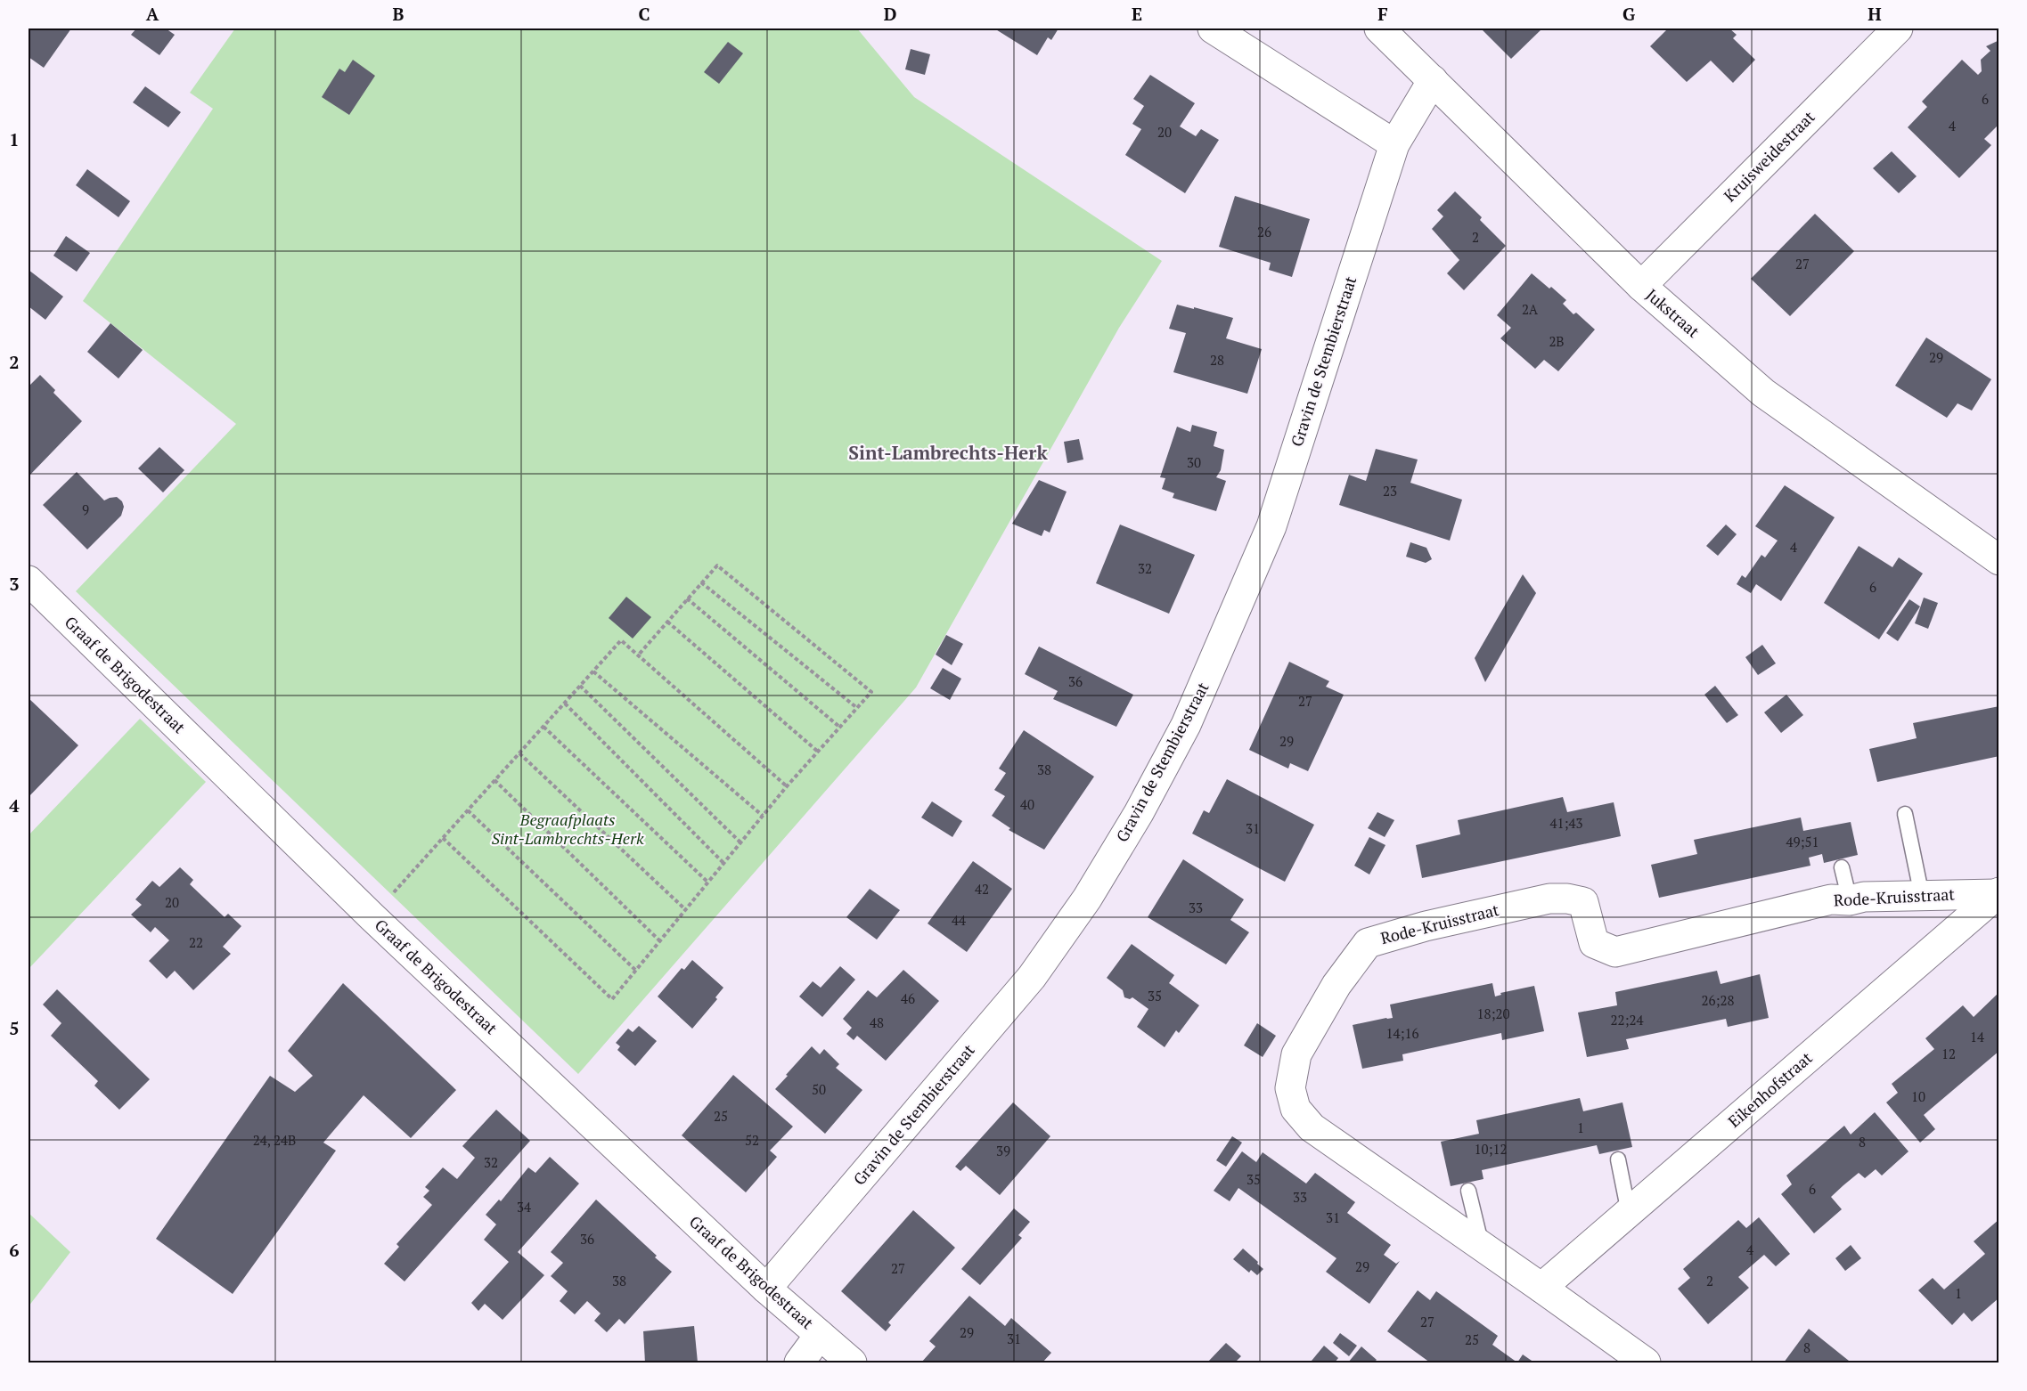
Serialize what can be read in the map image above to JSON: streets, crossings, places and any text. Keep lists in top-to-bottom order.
{
  "streets": {
    "street": [
      "Kruisweidestraat",
      "Jukstraat",
      "Gravin de Stembierstraat",
      "Graaf de Brigodestraat",
      "Rode-Kruisstraat",
      "Eikenhofstraat"
    ]
  },
  "crossings": [
    ["Kruisweidestraat", "Jukstraat"],
    ["Jukstraat", "Gravin de Stembierstraat"],
    ["Gravin de Stembierstraat", "Graaf de Brigodestraat"],
    ["Rode-Kruisstraat", "Eikenhofstraat"]
  ],
  "districts": ["Sint-Lambrechts-Herk"],
  "parks": ["Begraafplaats Sint-Lambrechts-Herk"],
  "house_numbers": [
    "6",
    "4",
    "20",
    "26",
    "2",
    "27",
    "2A",
    "2B",
    "29",
    "28",
    "30",
    "23",
    "9",
    "4",
    "32",
    "6",
    "36",
    "27",
    "29",
    "38",
    "40",
    "41;43",
    "31",
    "49;51",
    "42",
    "20",
    "33",
    "44",
    "22",
    "35",
    "46",
    "26;28",
    "18;20",
    "22;24",
    "48",
    "14;16",
    "14",
    "12",
    "50",
    "10",
    "25",
    "1",
    "24, 24B",
    "52",
    "8",
    "10;12",
    "39",
    "32",
    "35",
    "6",
    "33",
    "34",
    "31",
    "36",
    "4",
    "29",
    "27",
    "38",
    "2",
    "1",
    "27",
    "29",
    "31",
    "25",
    "8"
  ],
  "grid": {
    "columns": [
      "A",
      "B",
      "C",
      "D",
      "E",
      "F",
      "G",
      "H"
    ],
    "rows": [
      "1",
      "2",
      "3",
      "4",
      "5",
      "6"
    ]
  }
}
